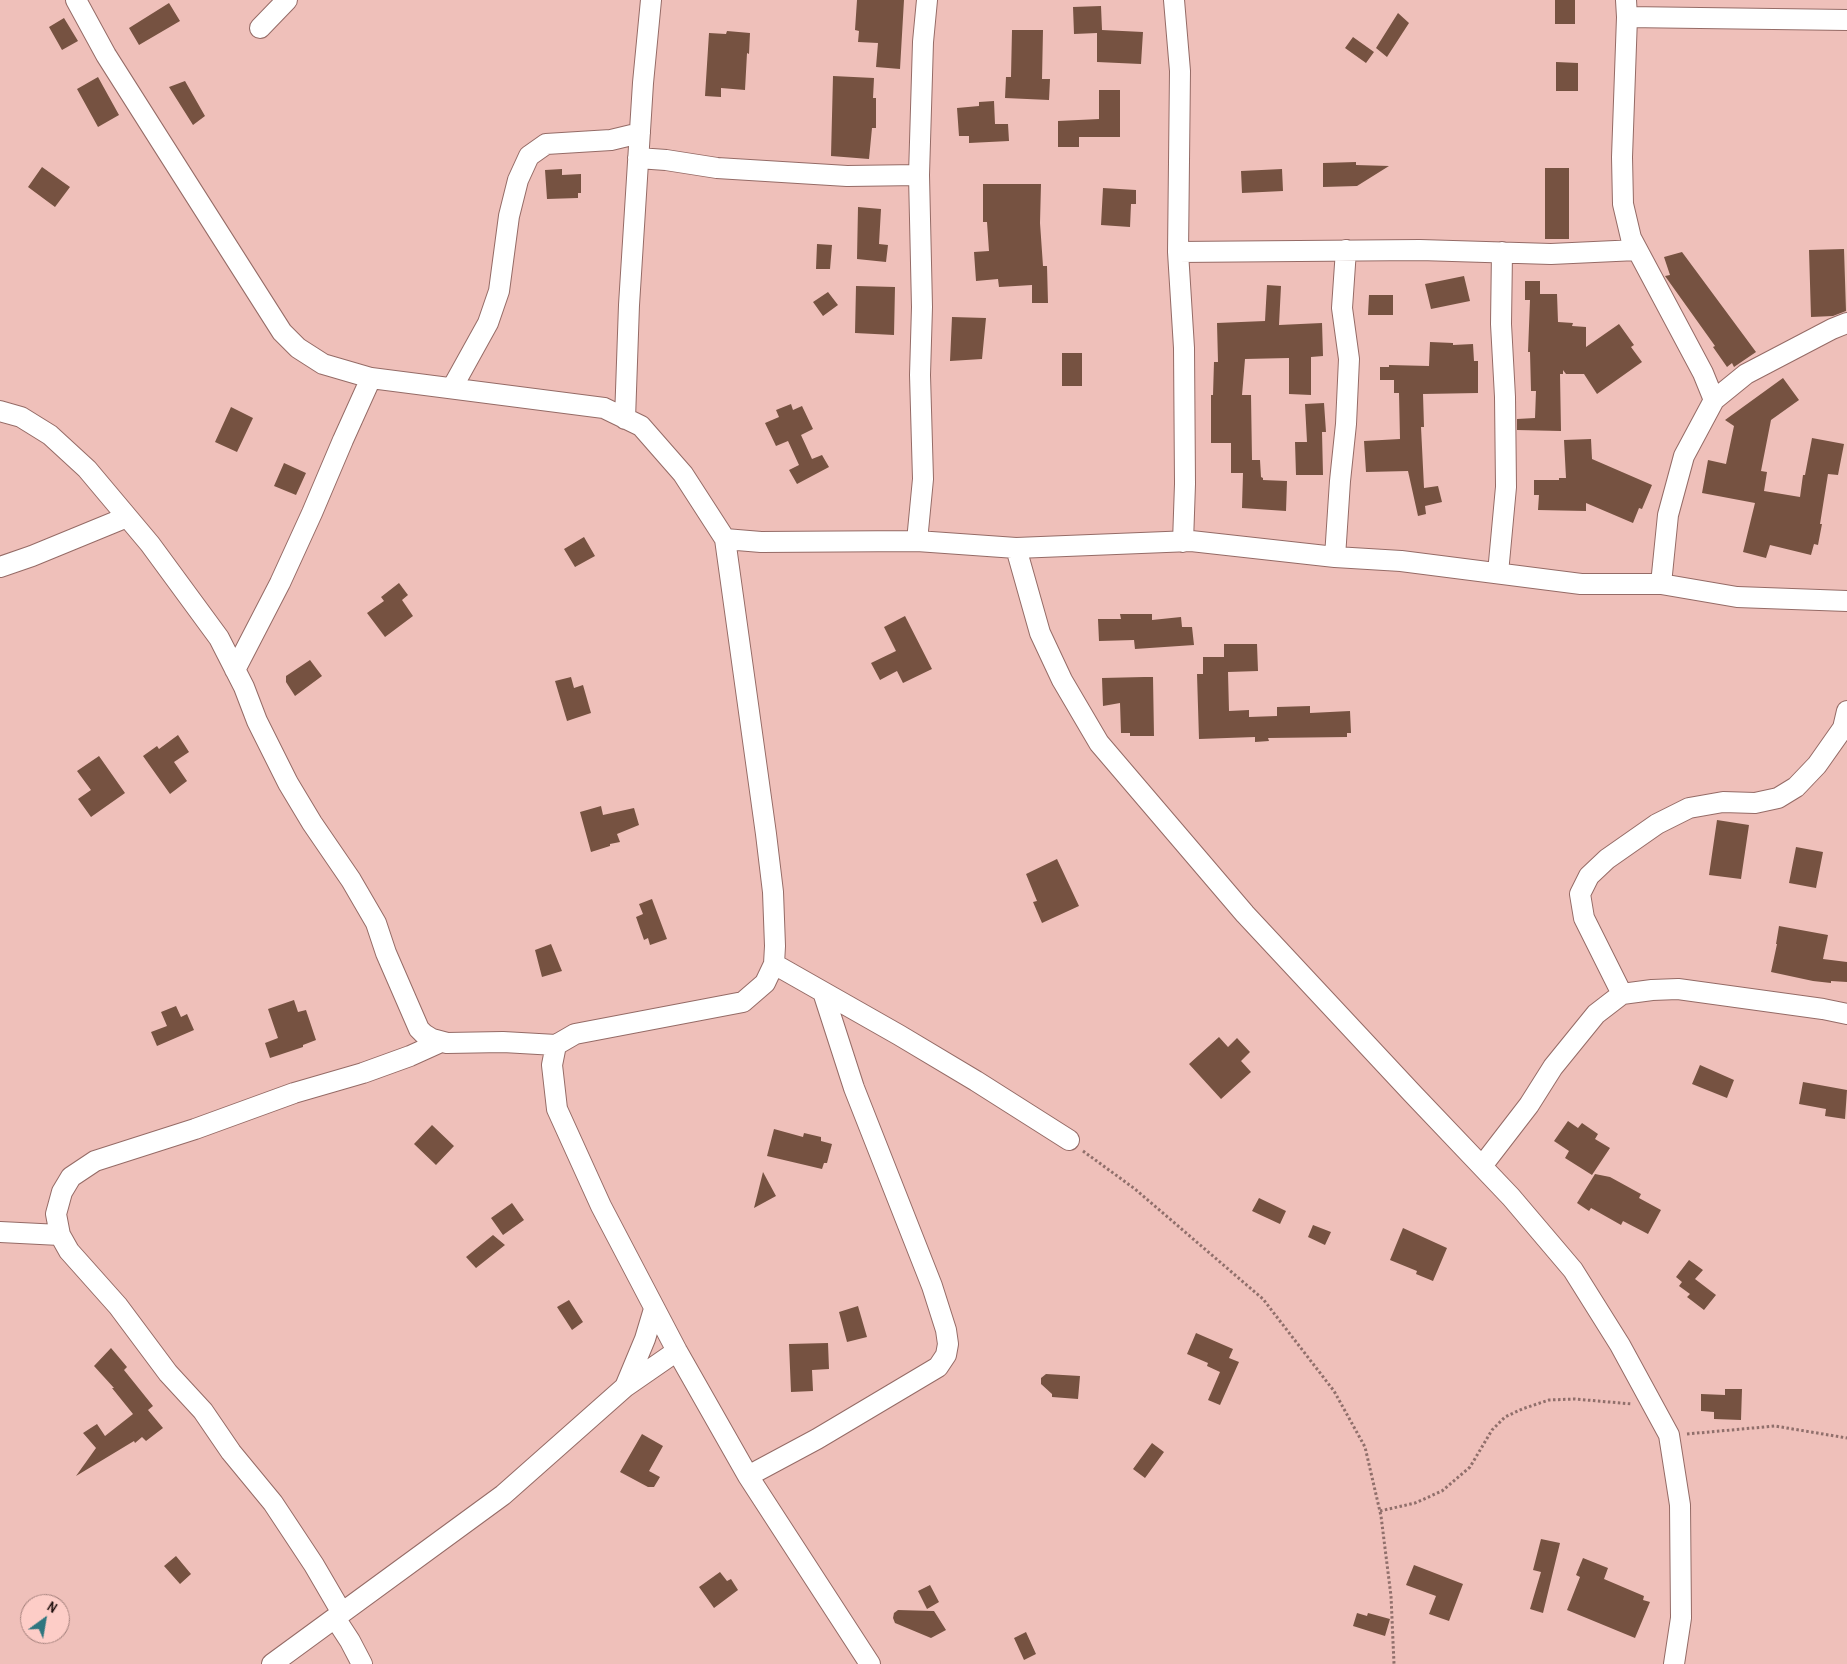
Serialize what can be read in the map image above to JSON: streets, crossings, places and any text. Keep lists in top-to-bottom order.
{
  "north": "top right"
}
